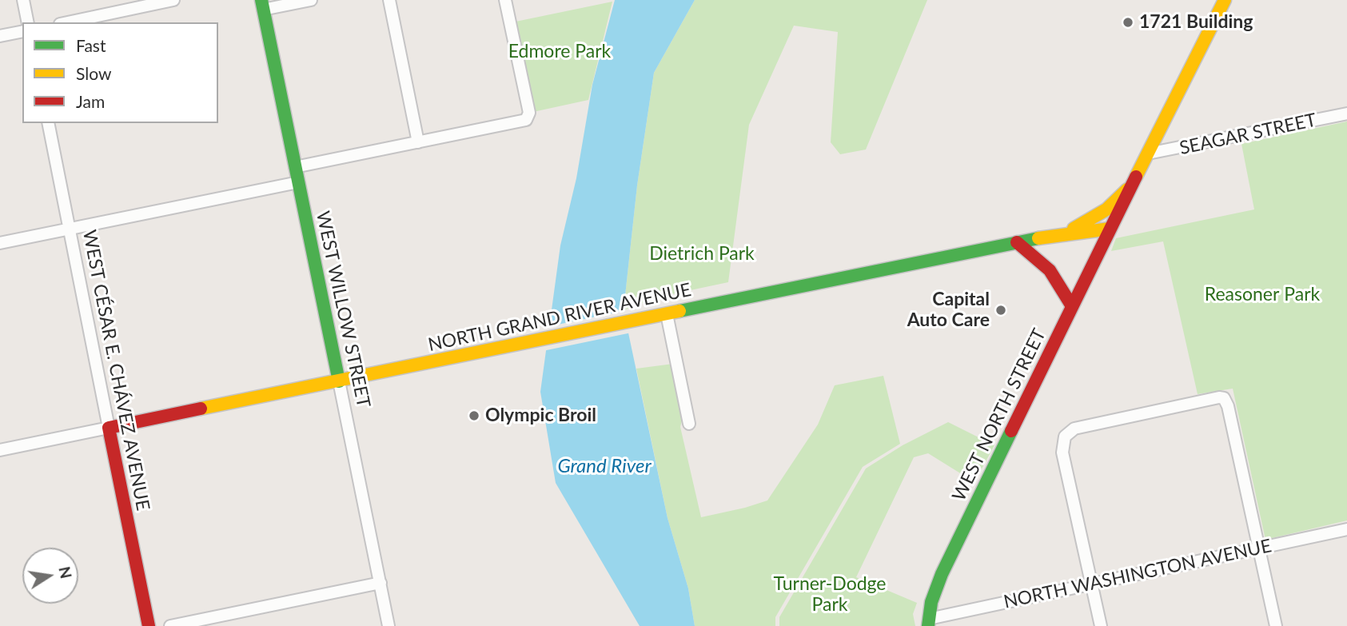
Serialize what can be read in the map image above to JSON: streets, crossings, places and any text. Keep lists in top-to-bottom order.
{
  "streets": {
    "street": [
      "SEAGAR STREET",
      "WEST WILLOW STREET",
      "NORTH GRAND RIVER AVENUE",
      "WEST CÉSAR E. CHÁVEZ AVENUE",
      "WEST NORTH STREET",
      "NORTH WASHINGTON AVENUE"
    ]
  },
  "crossings": [
    ["WEST WILLOW STREET", "NORTH GRAND RIVER AVENUE"],
    ["NORTH GRAND RIVER AVENUE", "WEST CÉSAR E. CHÁVEZ AVENUE"],
    ["NORTH GRAND RIVER AVENUE", "WEST NORTH STREET"],
    ["WEST NORTH STREET", "NORTH WASHINGTON AVENUE"]
  ],
  "water": ["Grand River"],
  "parks": [
    "Edmore Park",
    "Dietrich Park",
    "Reasoner Park",
    "Turner-Dodge Park"
  ],
  "places": ["1721 Building", "Capital Auto Care", "Olympic Broil"],
  "legend": ["Fast", "Slow", "Jam"],
  "north": "right"
}
